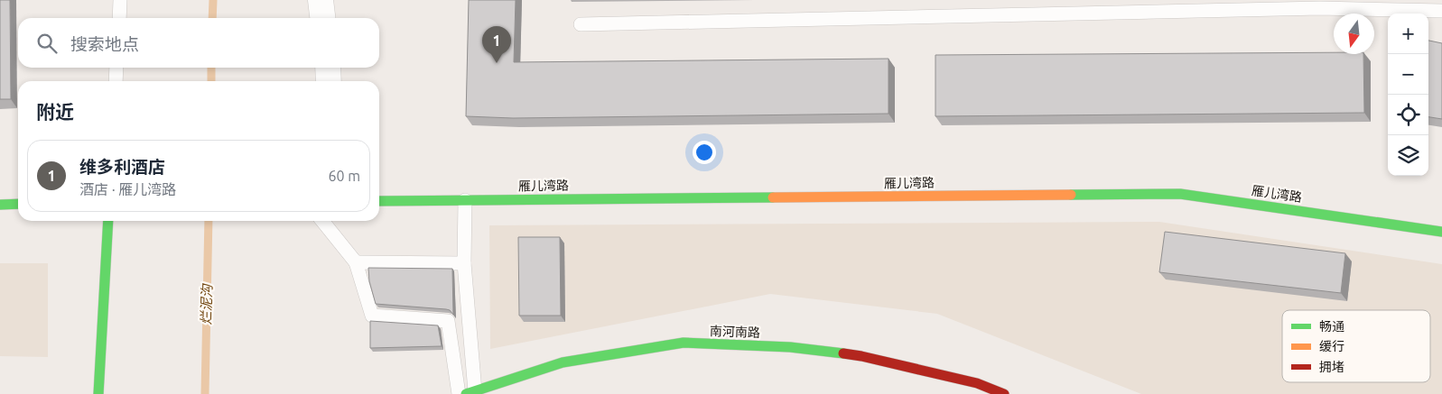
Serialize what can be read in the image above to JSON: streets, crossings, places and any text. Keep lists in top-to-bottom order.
{
  "streets": {
    "main road": ["雁儿湾路", "南河南路"]
  },
  "water": ["烂泥沟"],
  "legend": ["畅通", "缓行", "拥堵"],
  "north": "bottom",
  "page": {
    "map_buttons": ["+", "−"],
    "search": "搜索地点",
    "pins": "1",
    "heading": "附近",
    "list": [
      {
        "mark": "1",
        "name": "维多利酒店",
        "note": "酒店 · 雁儿湾路",
        "value": "60 m"
      }
    ]
  }
}
